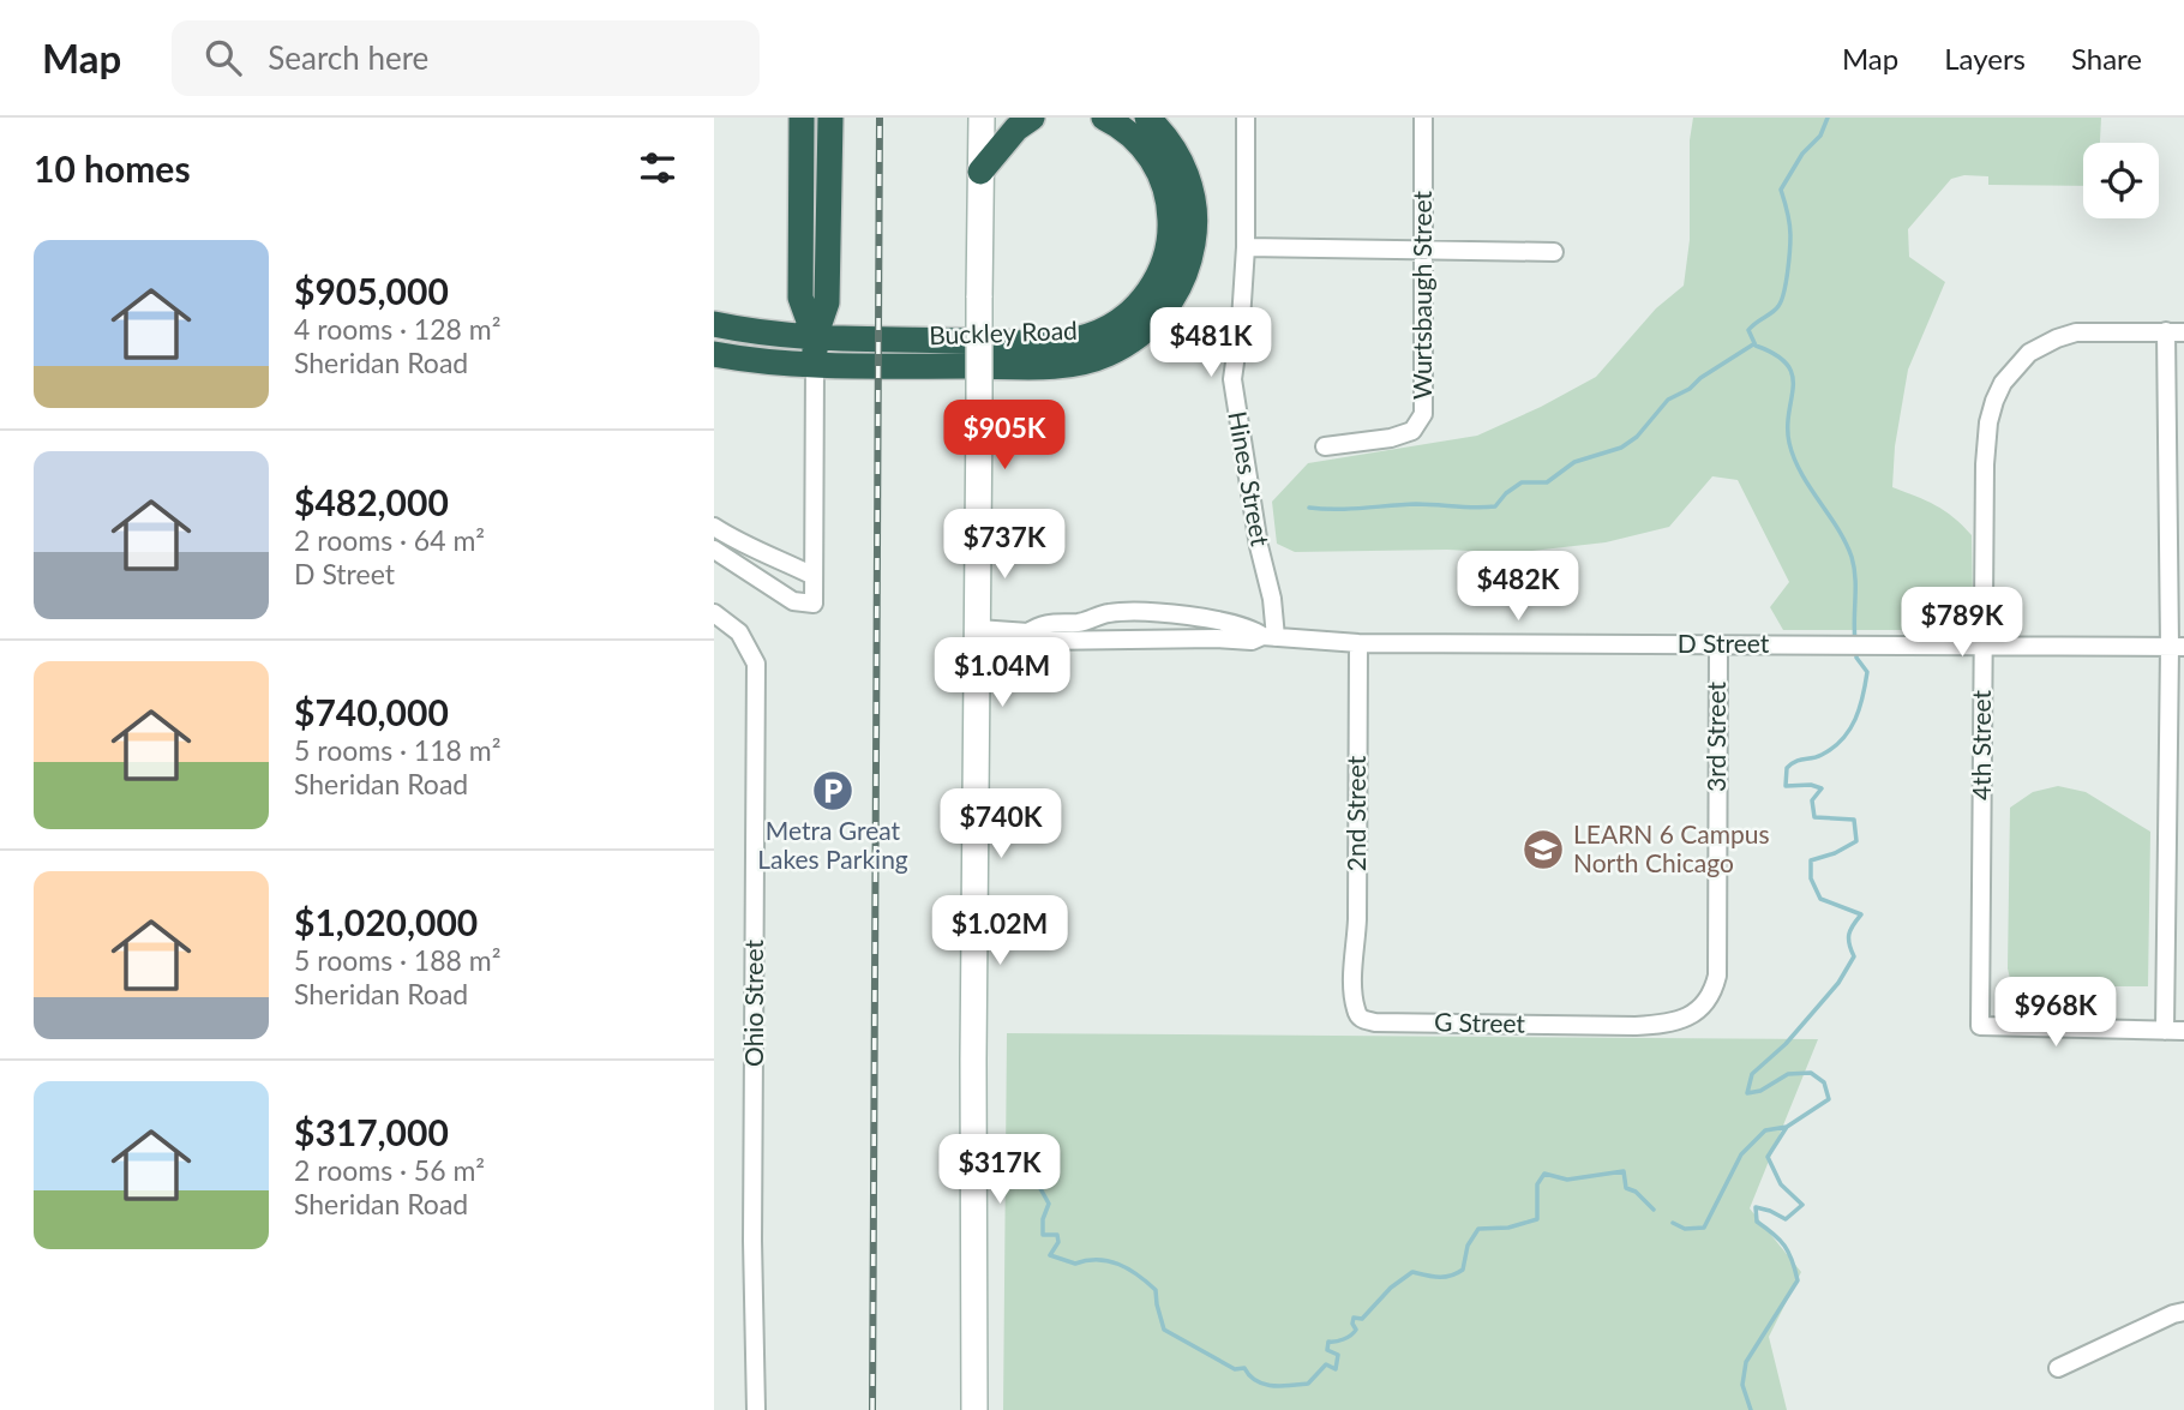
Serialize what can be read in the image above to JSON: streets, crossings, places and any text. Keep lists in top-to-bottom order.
{
  "streets": {
    "highway": ["Buckley Road"],
    "street": [
      "Wurtsbaugh Street",
      "Hines Street",
      "D Street",
      "3rd Street",
      "4th Street",
      "2nd Street",
      "Ohio Street",
      "G Street"
    ]
  },
  "crossings": [
    ["Hines Street", "D Street"],
    ["D Street", "3rd Street"],
    ["D Street", "4th Street"],
    ["D Street", "2nd Street"],
    ["3rd Street", "G Street"],
    ["2nd Street", "G Street"]
  ],
  "places": {
    "parking": ["Metra Great Lakes Parking"],
    "school or university": ["LEARN 6 Campus North Chicago"]
  },
  "page": {
    "header": "Map",
    "search": "Search here",
    "nav": ["Map", "Layers", "Share"],
    "heading": "10 homes",
    "list": [
      {
        "name": "$905,000",
        "note": "4 rooms · 128 m² · Sheridan Road"
      },
      {
        "name": "$482,000",
        "note": "2 rooms · 64 m² · D Street"
      },
      {
        "name": "$740,000",
        "note": "5 rooms · 118 m² · Sheridan Road"
      },
      {
        "name": "$1,020,000",
        "note": "5 rooms · 188 m² · Sheridan Road"
      },
      {
        "name": "$317,000",
        "note": "2 rooms · 56 m² · Sheridan Road"
      }
    ],
    "price": [
      "$481K",
      "$905K",
      "$737K",
      "$482K",
      "$789K",
      "$1.04M",
      "$740K",
      "$1.02M",
      "$968K",
      "$317K"
    ]
  }
}
